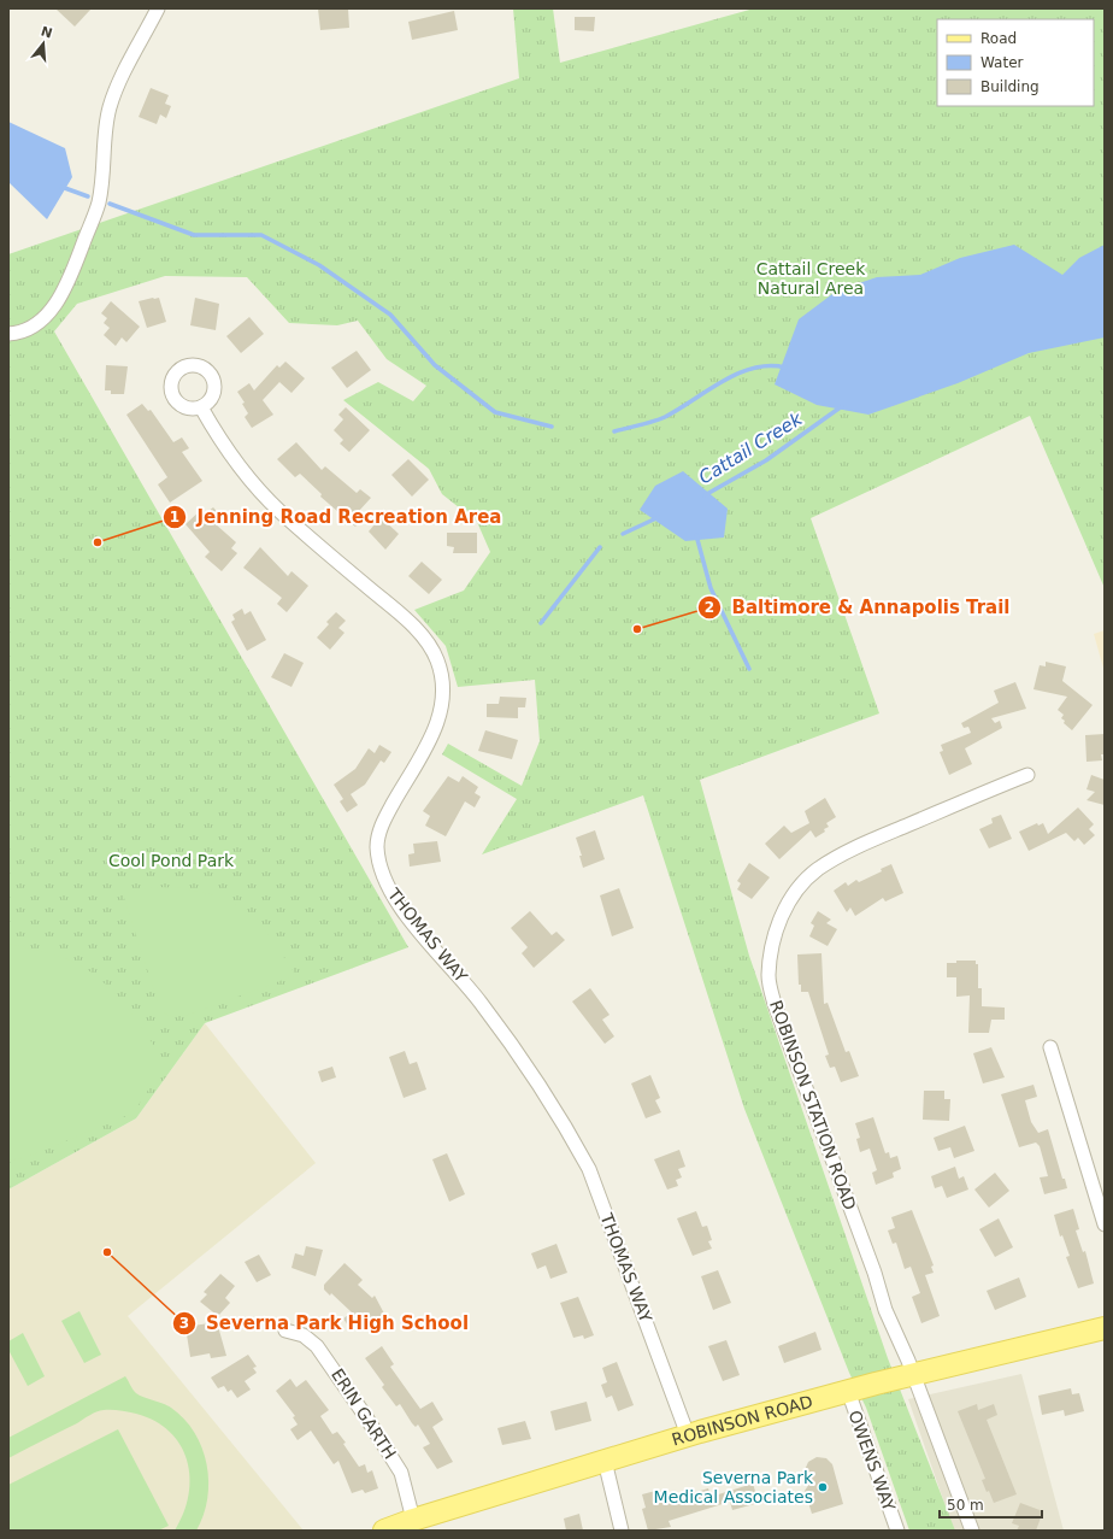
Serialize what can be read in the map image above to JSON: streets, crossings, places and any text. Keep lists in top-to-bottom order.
{
  "streets": {
    "main road": ["ROBINSON ROAD"],
    "street": [
      "THOMAS WAY",
      "ROBINSON STATION ROAD",
      "ERIN GARTH",
      "OWENS WAY"
    ]
  },
  "crossings": [
    ["THOMAS WAY", "ROBINSON ROAD"],
    ["ROBINSON STATION ROAD", "ROBINSON ROAD"],
    ["ERIN GARTH", "ROBINSON ROAD"],
    ["ROBINSON ROAD", "OWENS WAY"]
  ],
  "water": ["Cattail Creek"],
  "parks": ["Cattail Creek Natural Area", "Cool Pond Park"],
  "places": [
    "Jenning Road Recreation Area",
    "Baltimore & Annapolis Trail",
    "Severna Park High School",
    "Severna Park Medical Associates"
  ],
  "legend": ["Road", "Water", "Building"],
  "scale_bar": "50 m",
  "north": "top"
}
